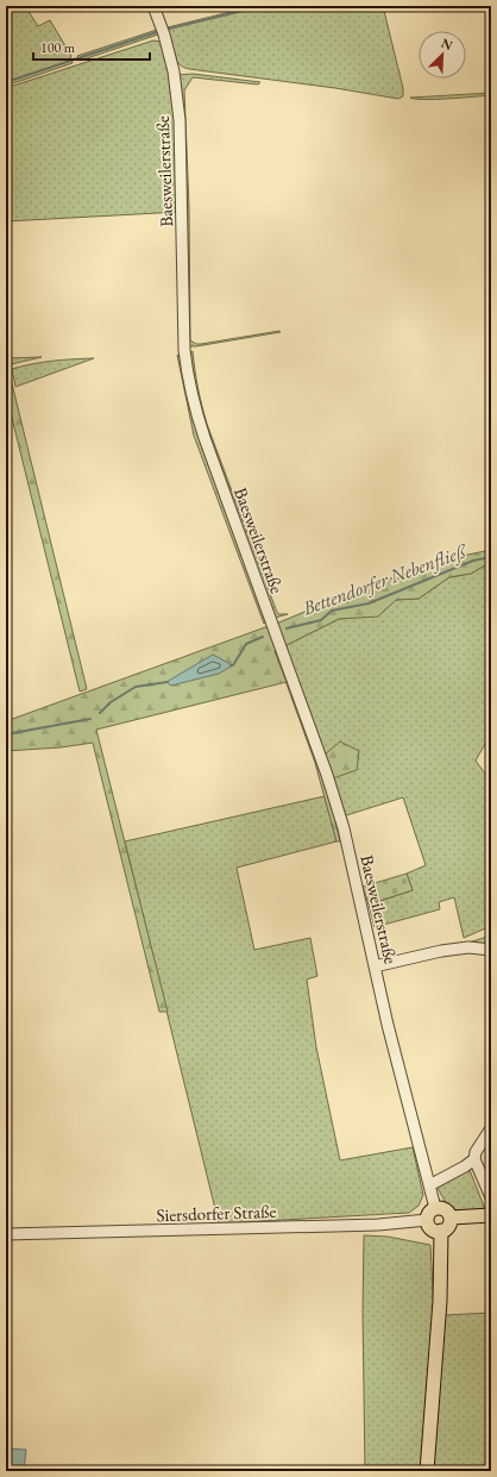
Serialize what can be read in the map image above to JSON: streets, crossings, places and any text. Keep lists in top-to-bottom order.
{
  "streets": {
    "street": ["Baesweilerstraße", "Siersdorfer Straße"]
  },
  "crossings": [
    ["Baesweilerstraße", "Siersdorfer Straße"]
  ],
  "water": ["Bettendorfer Nebenfließ"],
  "scale_bar": "100 m",
  "north": "top right"
}
